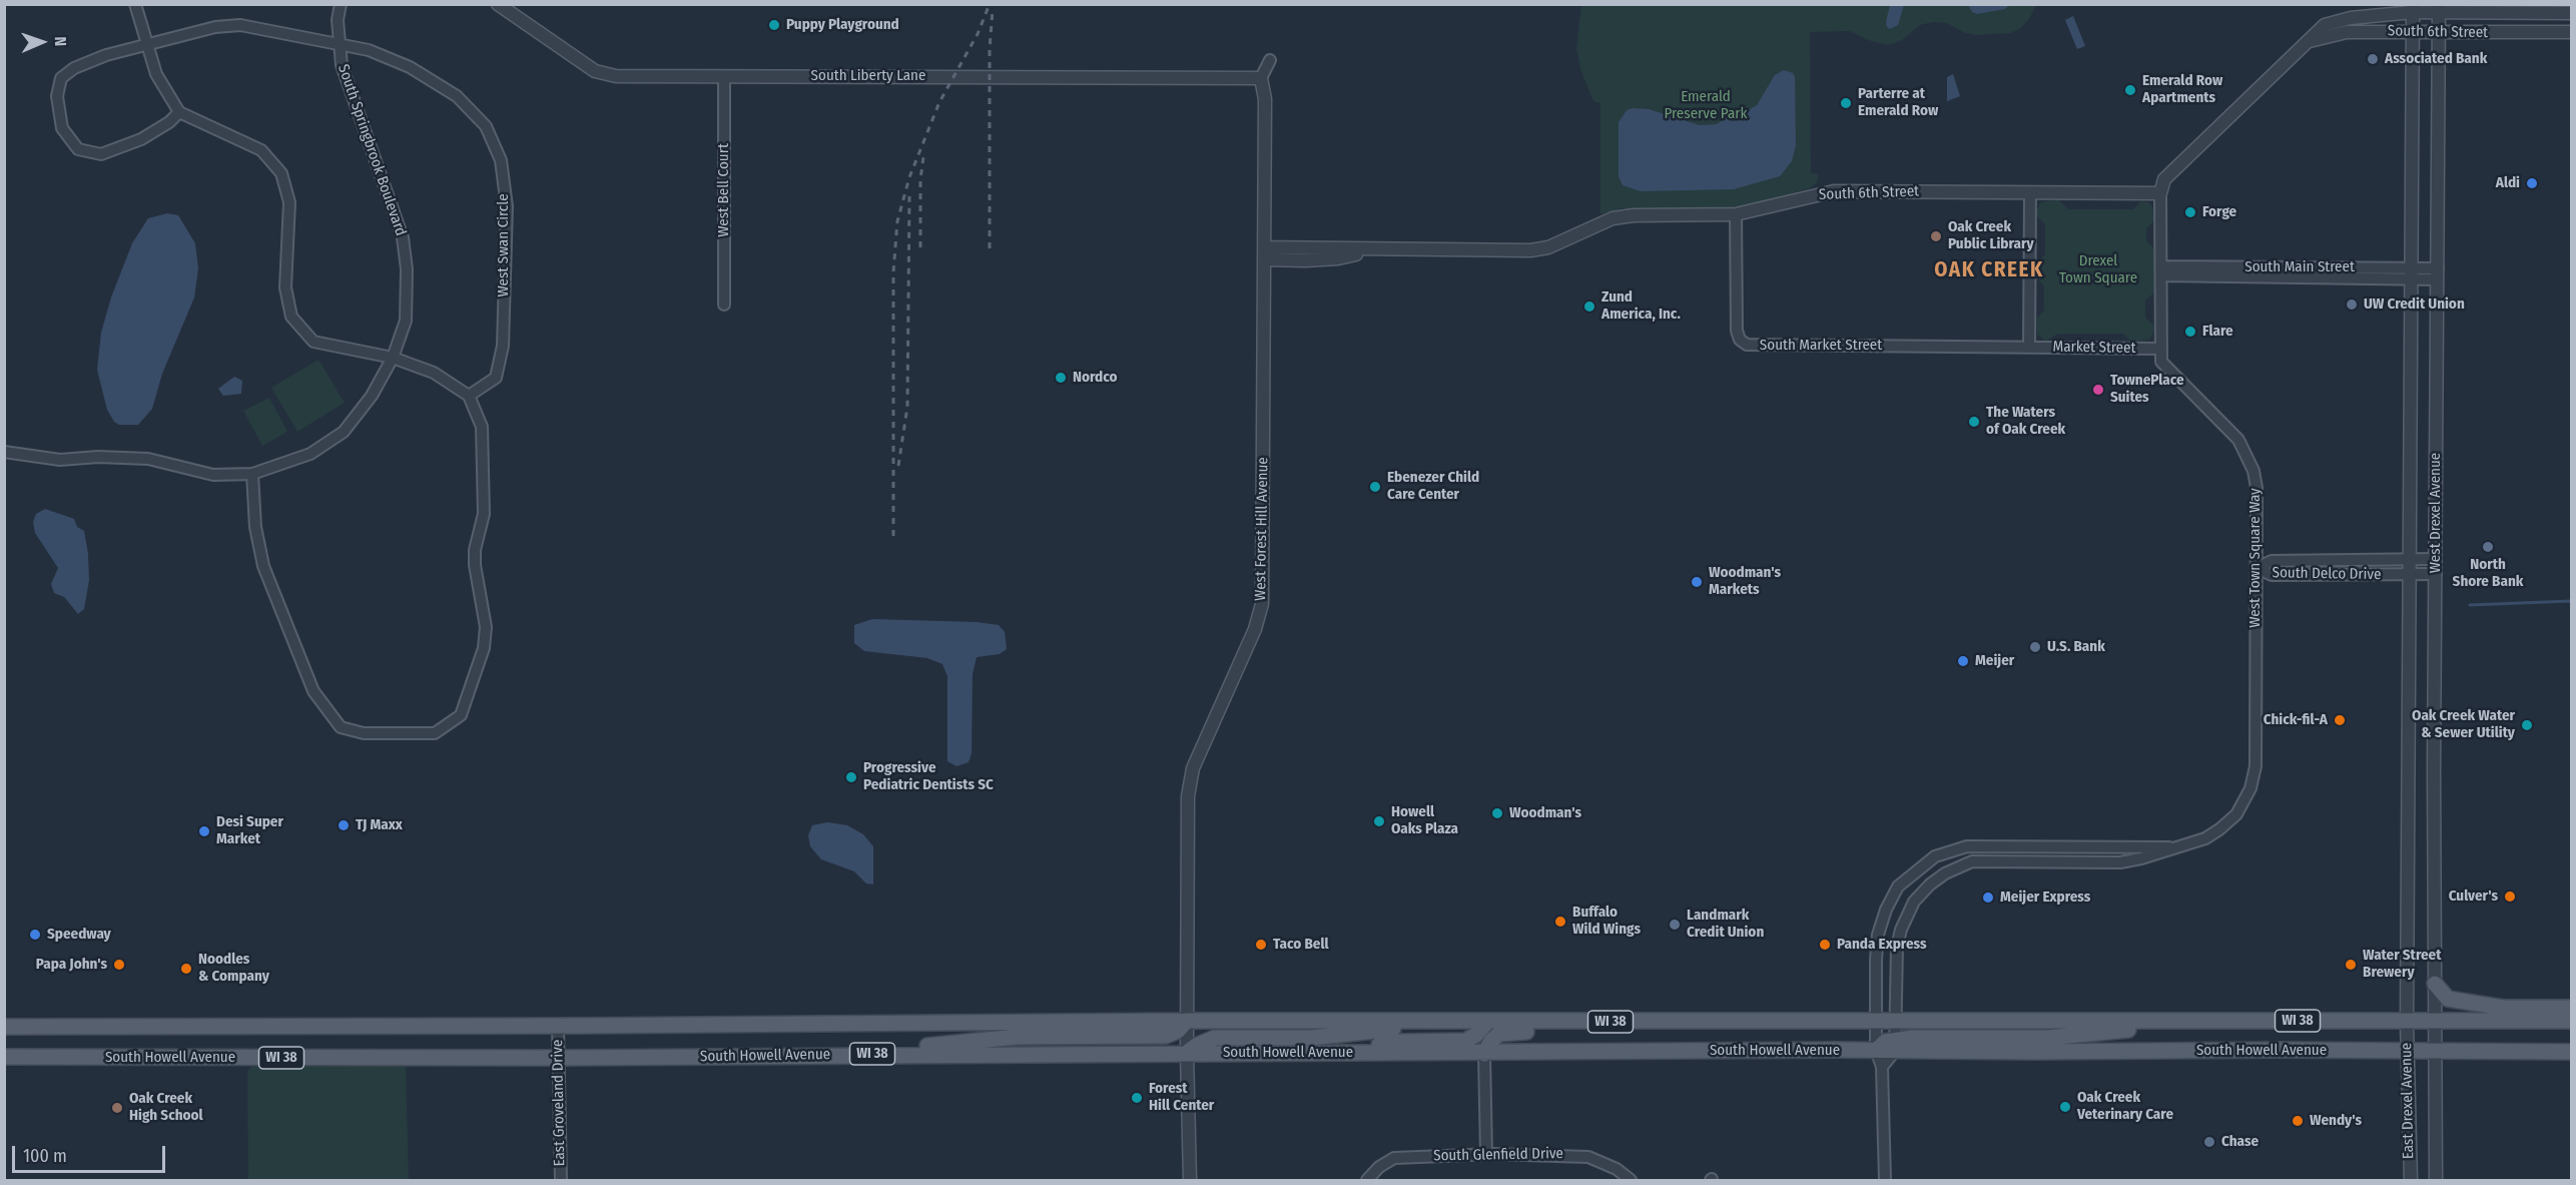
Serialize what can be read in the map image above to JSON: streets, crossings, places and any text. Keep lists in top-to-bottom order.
{
  "streets": {
    "main road": ["WI 38", "South Howell Avenue"],
    "street": [
      "South 6th Street",
      "South Liberty Lane",
      "South Springbrook Boulevard",
      "West Bell Court",
      "West Swan Circle",
      "South Main Street",
      "South Market Street",
      "Market Street",
      "West Drexel Avenue",
      "West Forest Hill Avenue",
      "West Town Square Way",
      "South Delco Drive",
      "East Drexel Avenue",
      "East Groveland Drive",
      "South Glenfield Drive"
    ]
  },
  "crossings": [
    ["South 6th Street", "South Market Street"],
    ["South 6th Street", "West Drexel Avenue"],
    ["South 6th Street", "West Forest Hill Avenue"],
    ["South 6th Street", "West Town Square Way"],
    ["South Liberty Lane", "West Bell Court"],
    ["South Liberty Lane", "West Forest Hill Avenue"],
    ["South Springbrook Boulevard", "West Swan Circle"],
    ["South Main Street", "West Drexel Avenue"],
    ["South Main Street", "West Town Square Way"],
    ["South Market Street", "Market Street"],
    ["Market Street", "West Town Square Way"],
    ["West Drexel Avenue", "South Delco Drive"],
    ["West Drexel Avenue", "South Howell Avenue"],
    ["West Drexel Avenue", "East Drexel Avenue"],
    ["West Forest Hill Avenue", "South Howell Avenue"],
    ["West Town Square Way", "South Delco Drive"],
    ["West Town Square Way", "South Howell Avenue"],
    ["South Howell Avenue", "East Drexel Avenue"],
    ["South Howell Avenue", "East Groveland Drive"]
  ],
  "districts": ["OAK CREEK"],
  "parks": ["Emerald Preserve Park", "Drexel Town Square"],
  "places": [
    "Puppy Playground",
    "Associated Bank",
    "Emerald Row Apartments",
    "Parterre at Emerald Row",
    "Aldi",
    "Forge",
    "Oak Creek Public Library",
    "UW Credit Union",
    "Zund America, Inc.",
    "Flare",
    "Nordco",
    "TownePlace Suites",
    "The Waters of Oak Creek",
    "Ebenezer Child Care Center",
    "North Shore Bank",
    "Woodman's Markets",
    "U.S. Bank",
    "Meijer",
    "Chick-fil-A",
    "Oak Creek Water & Sewer Utility",
    "Progressive Pediatric Dentists SC",
    "Woodman's",
    "Howell Oaks Plaza",
    "TJ Maxx",
    "Desi Super Market",
    "Culver's",
    "Meijer Express",
    "Buffalo Wild Wings",
    "Landmark Credit Union",
    "Speedway",
    "Taco Bell",
    "Panda Express",
    "Papa John's",
    "Water Street Brewery",
    "Noodles & Company",
    "Forest Hill Center",
    "Oak Creek Veterinary Care",
    "Oak Creek High School",
    "Wendy's",
    "Chase"
  ],
  "scale_bar": "100 m",
  "north": "right"
}
